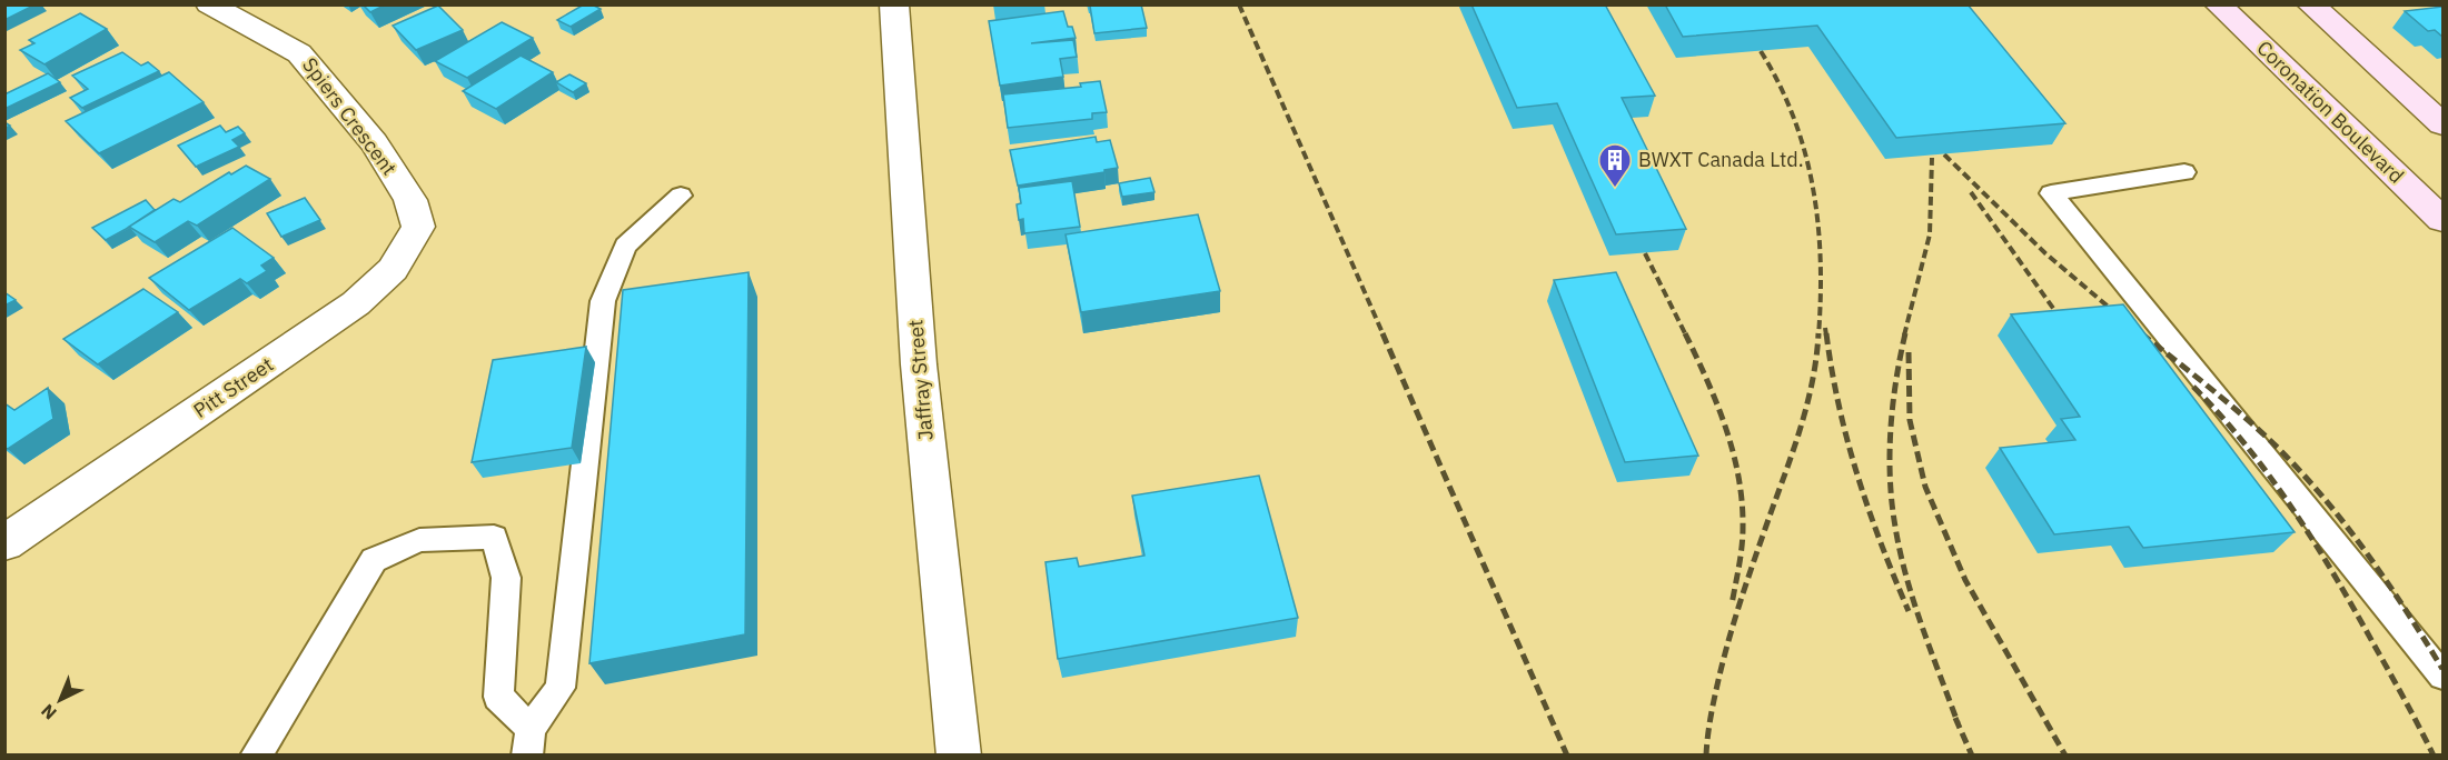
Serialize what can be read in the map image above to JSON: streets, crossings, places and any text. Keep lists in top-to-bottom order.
{
  "streets": {
    "main road": ["Coronation Boulevard"],
    "street": ["Spiers Crescent", "Jaffray Street", "Pitt Street"]
  },
  "crossings": [
    ["Spiers Crescent", "Pitt Street"]
  ],
  "places": {
    "building": ["BWXT Canada Ltd."]
  },
  "north": "bottom left"
}
